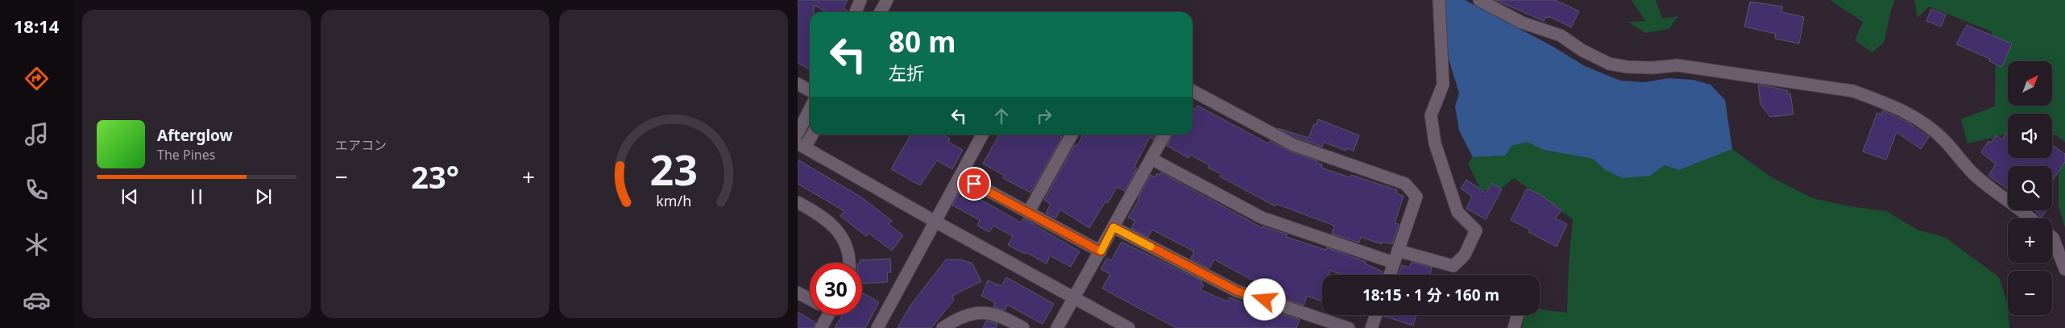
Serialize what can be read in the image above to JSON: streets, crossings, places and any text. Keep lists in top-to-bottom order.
{
  "north": "top right",
  "page": {
    "tabs": "18:14",
    "tile": "エアコン",
    "turn": ["80 m", "左折"],
    "map_buttons": ["+", "−"],
    "song": ["Afterglow", "The Pines"],
    "heat": ["−", "23°", "+"],
    "limit": "30",
    "trip": "18:15 · 1 分 · 160 m",
    "gauge": ["23", "km/h"]
  }
}
